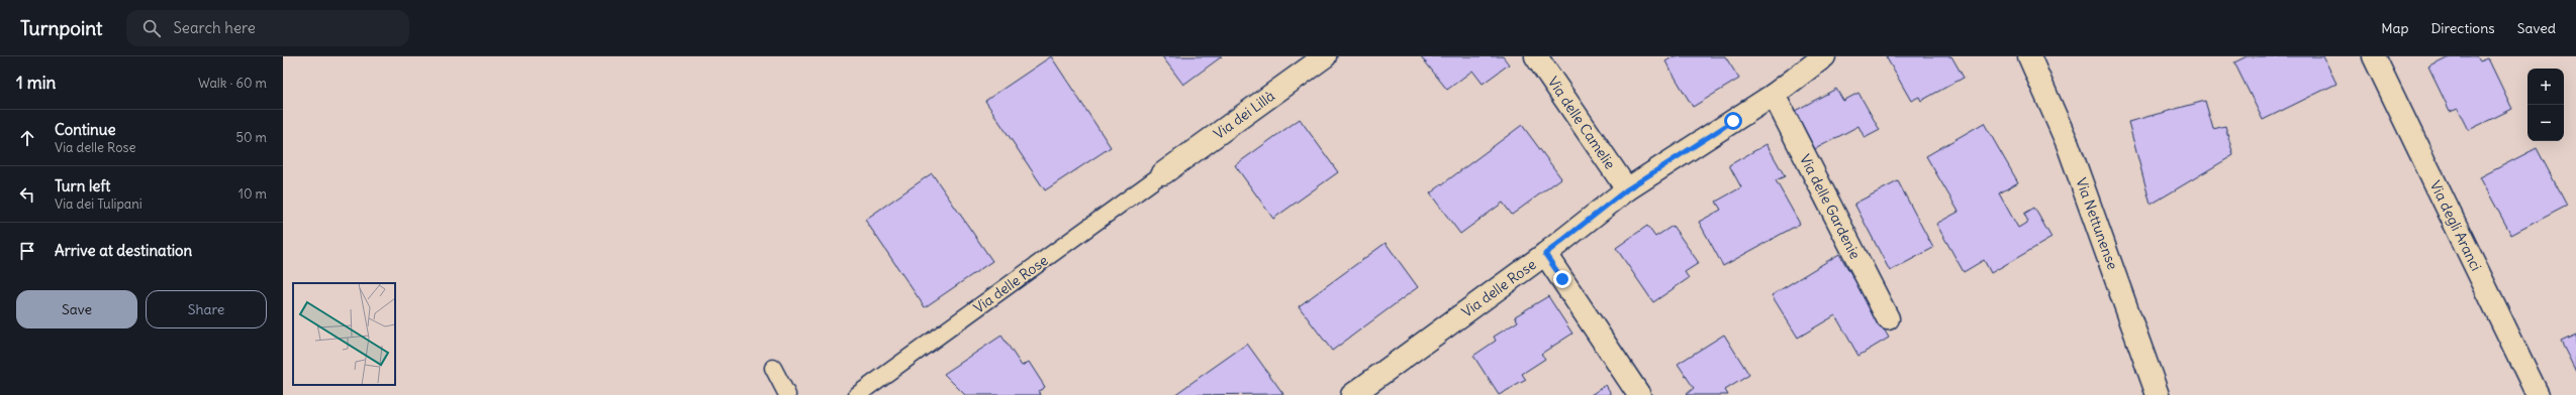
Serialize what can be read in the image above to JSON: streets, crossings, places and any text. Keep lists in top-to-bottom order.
{
  "streets": {
    "street": [
      "Via dei Lillà",
      "Via delle Camelie",
      "Via delle Gardenie",
      "Via Nettunense",
      "Via degli Aranci",
      "Via delle Rose"
    ]
  },
  "crossings": [
    ["Via dei Lillà", "Via delle Rose"],
    ["Via delle Camelie", "Via delle Rose"],
    ["Via delle Gardenie", "Via delle Rose"]
  ],
  "page": {
    "header": "Turnpoint",
    "search": "Search here",
    "nav": ["Map", "Directions", "Saved"],
    "heading": ["1 min", "Walk · 60 m"],
    "map_buttons": ["+", "−"],
    "list": [
      ["Continue", "Via delle Rose", "50 m"],
      ["Turn left", "Via dei Tulipani", "10 m"],
      "Arrive at destination"
    ],
    "buttons": ["Save", "Share"]
  }
}
